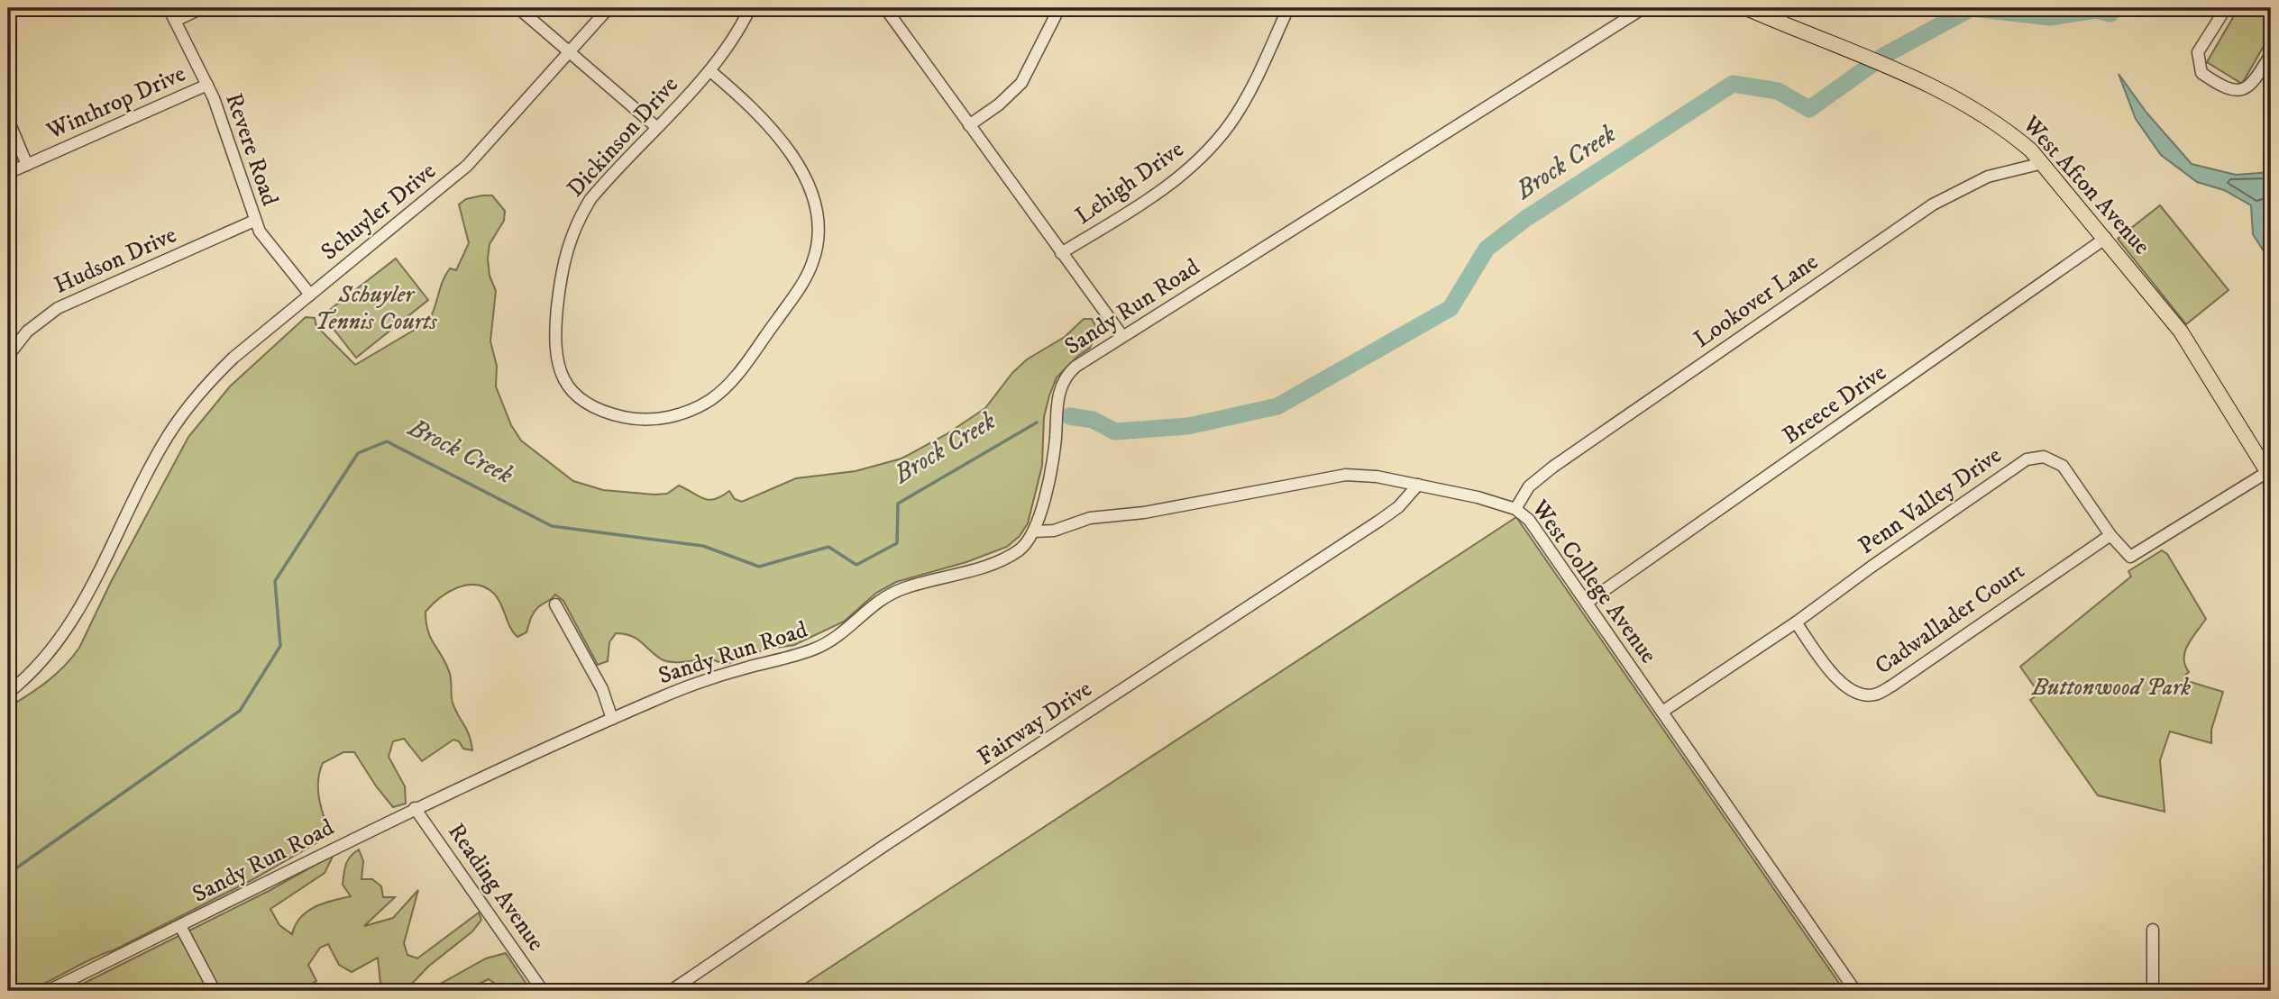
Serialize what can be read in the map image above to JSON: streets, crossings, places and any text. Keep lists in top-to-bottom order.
{
  "streets": {
    "main road": ["West Afton Avenue"],
    "street": [
      "Winthrop Drive",
      "Dickinson Drive",
      "Revere Road",
      "Lehigh Drive",
      "Schuyler Drive",
      "Hudson Drive",
      "Lookover Lane",
      "Sandy Run Road",
      "Breece Drive",
      "Penn Valley Drive",
      "West College Avenue",
      "Cadwallader Court",
      "Fairway Drive",
      "Reading Avenue"
    ]
  },
  "crossings": [
    ["Winthrop Drive", "Revere Road"],
    ["Revere Road", "Schuyler Drive"],
    ["Revere Road", "Hudson Drive"],
    ["West Afton Avenue", "Lookover Lane"],
    ["West Afton Avenue", "Breece Drive"],
    ["West Afton Avenue", "Penn Valley Drive"],
    ["Lookover Lane", "West College Avenue"],
    ["Sandy Run Road", "West College Avenue"],
    ["Sandy Run Road", "Reading Avenue"],
    ["Breece Drive", "West College Avenue"],
    ["Penn Valley Drive", "West College Avenue"],
    ["Penn Valley Drive", "Cadwallader Court"],
    ["West College Avenue", "Fairway Drive"]
  ],
  "water": ["Brock Creek"],
  "parks": ["Schuyler Tennis Courts", "Buttonwood Park"]
}
